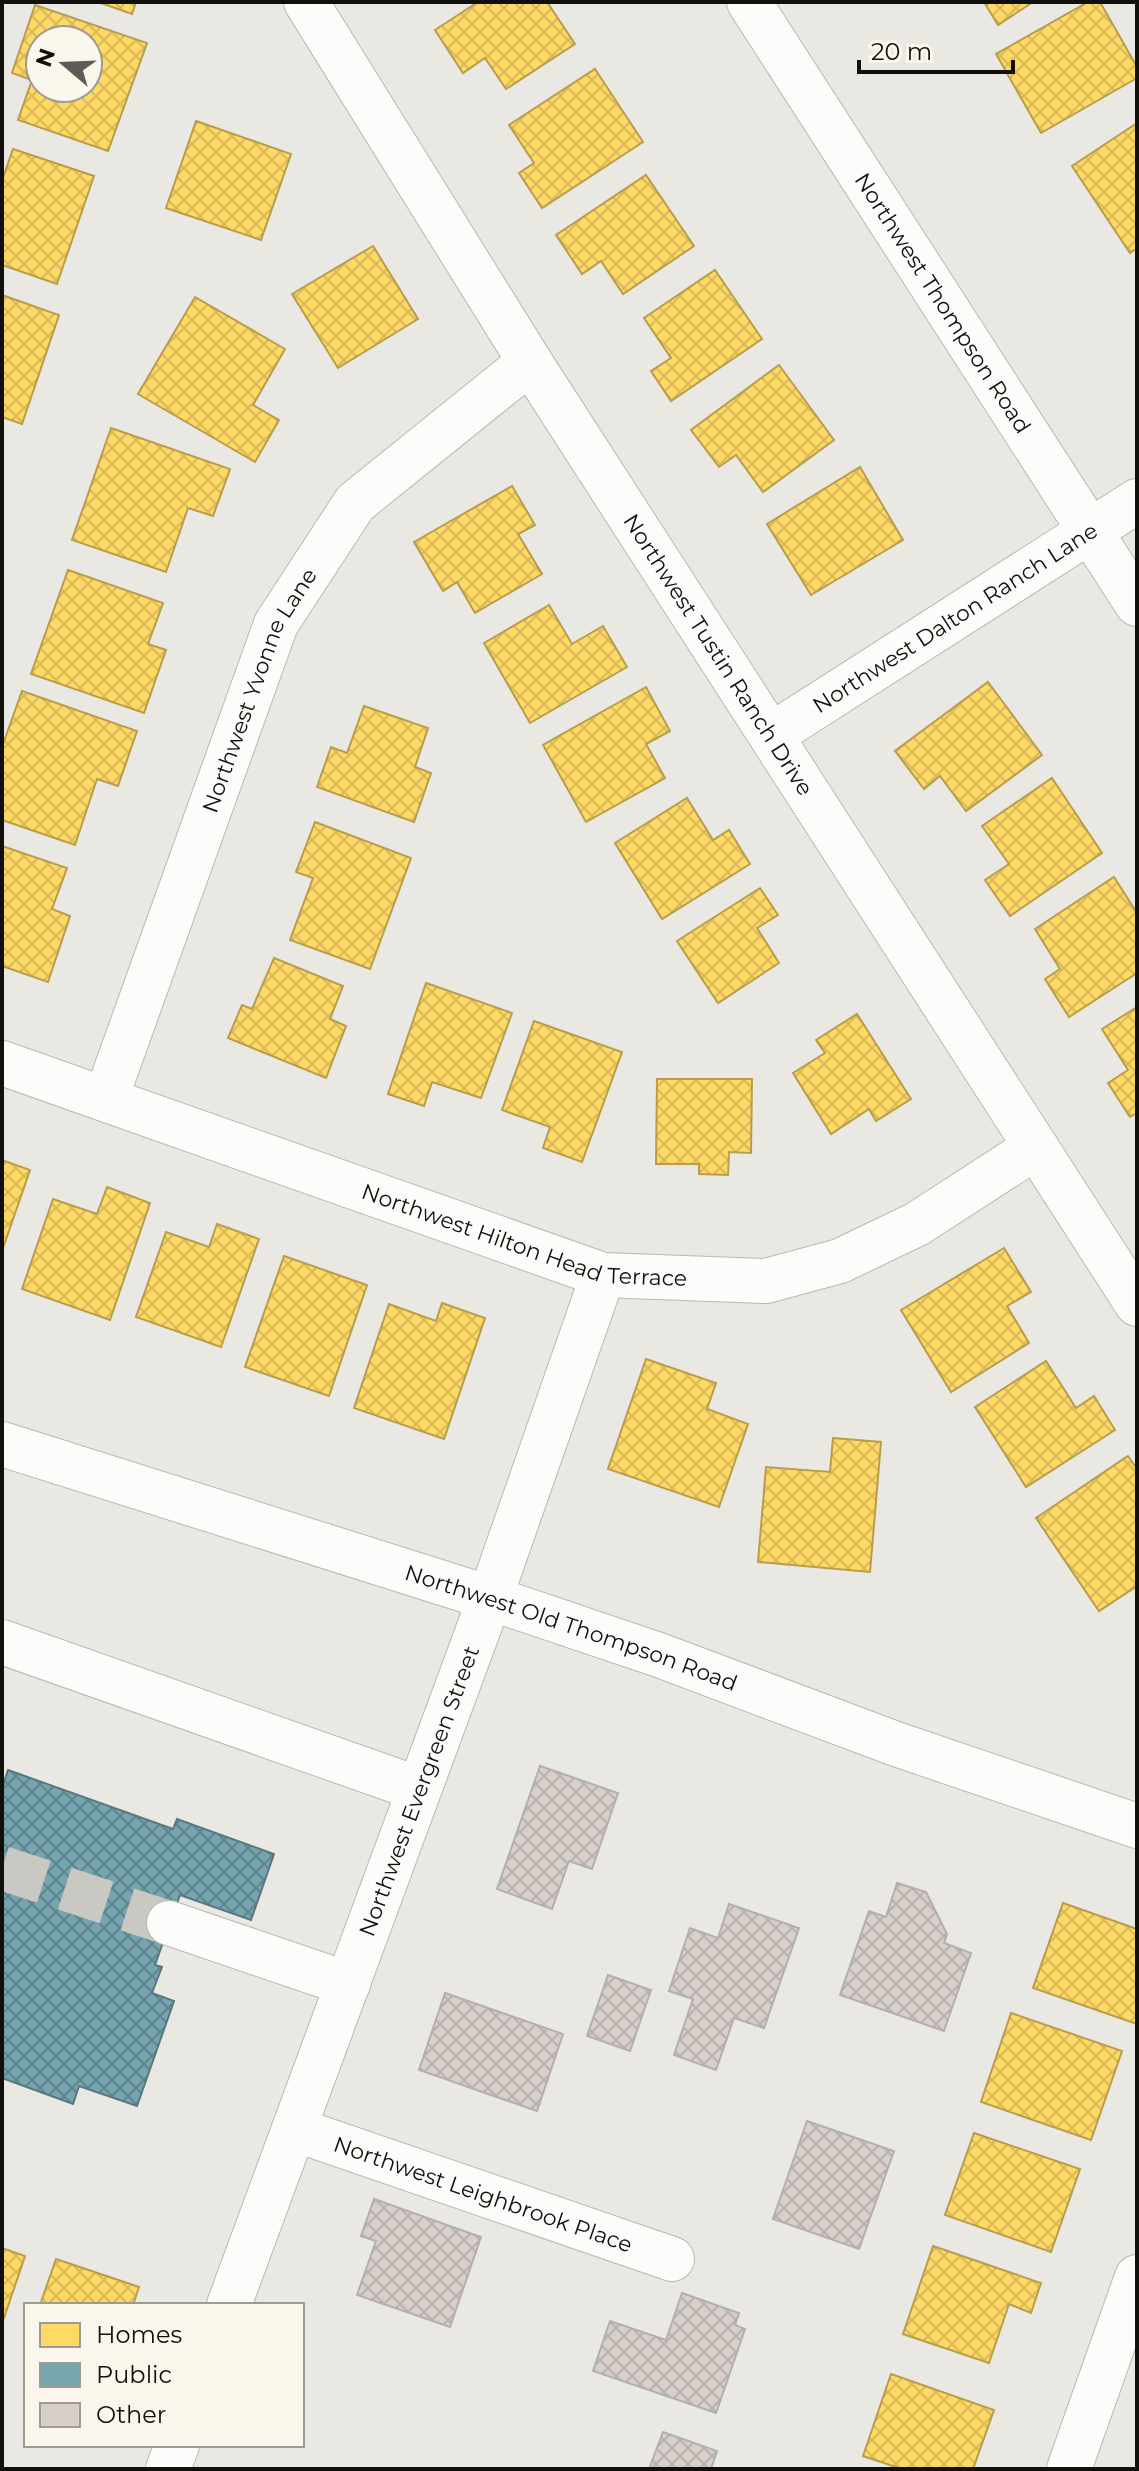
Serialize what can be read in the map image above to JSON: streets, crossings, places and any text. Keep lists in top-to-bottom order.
{
  "streets": {
    "street": [
      "Northwest Thompson Road",
      "Northwest Dalton Ranch Lane",
      "Northwest Tustin Ranch Drive",
      "Northwest Yvonne Lane",
      "Northwest Hilton Head Terrace",
      "Northwest Old Thompson Road",
      "Northwest Evergreen Street",
      "Northwest Leighbrook Place"
    ]
  },
  "crossings": [
    ["Northwest Thompson Road", "Northwest Dalton Ranch Lane"],
    ["Northwest Dalton Ranch Lane", "Northwest Tustin Ranch Drive"],
    ["Northwest Tustin Ranch Drive", "Northwest Yvonne Lane"],
    ["Northwest Tustin Ranch Drive", "Northwest Hilton Head Terrace"],
    ["Northwest Yvonne Lane", "Northwest Hilton Head Terrace"],
    ["Northwest Hilton Head Terrace", "Northwest Evergreen Street"],
    ["Northwest Old Thompson Road", "Northwest Evergreen Street"],
    ["Northwest Evergreen Street", "Northwest Leighbrook Place"]
  ],
  "legend": ["Homes", "Public", "Other"],
  "scale_bar": "20 m",
  "north": "left"
}
